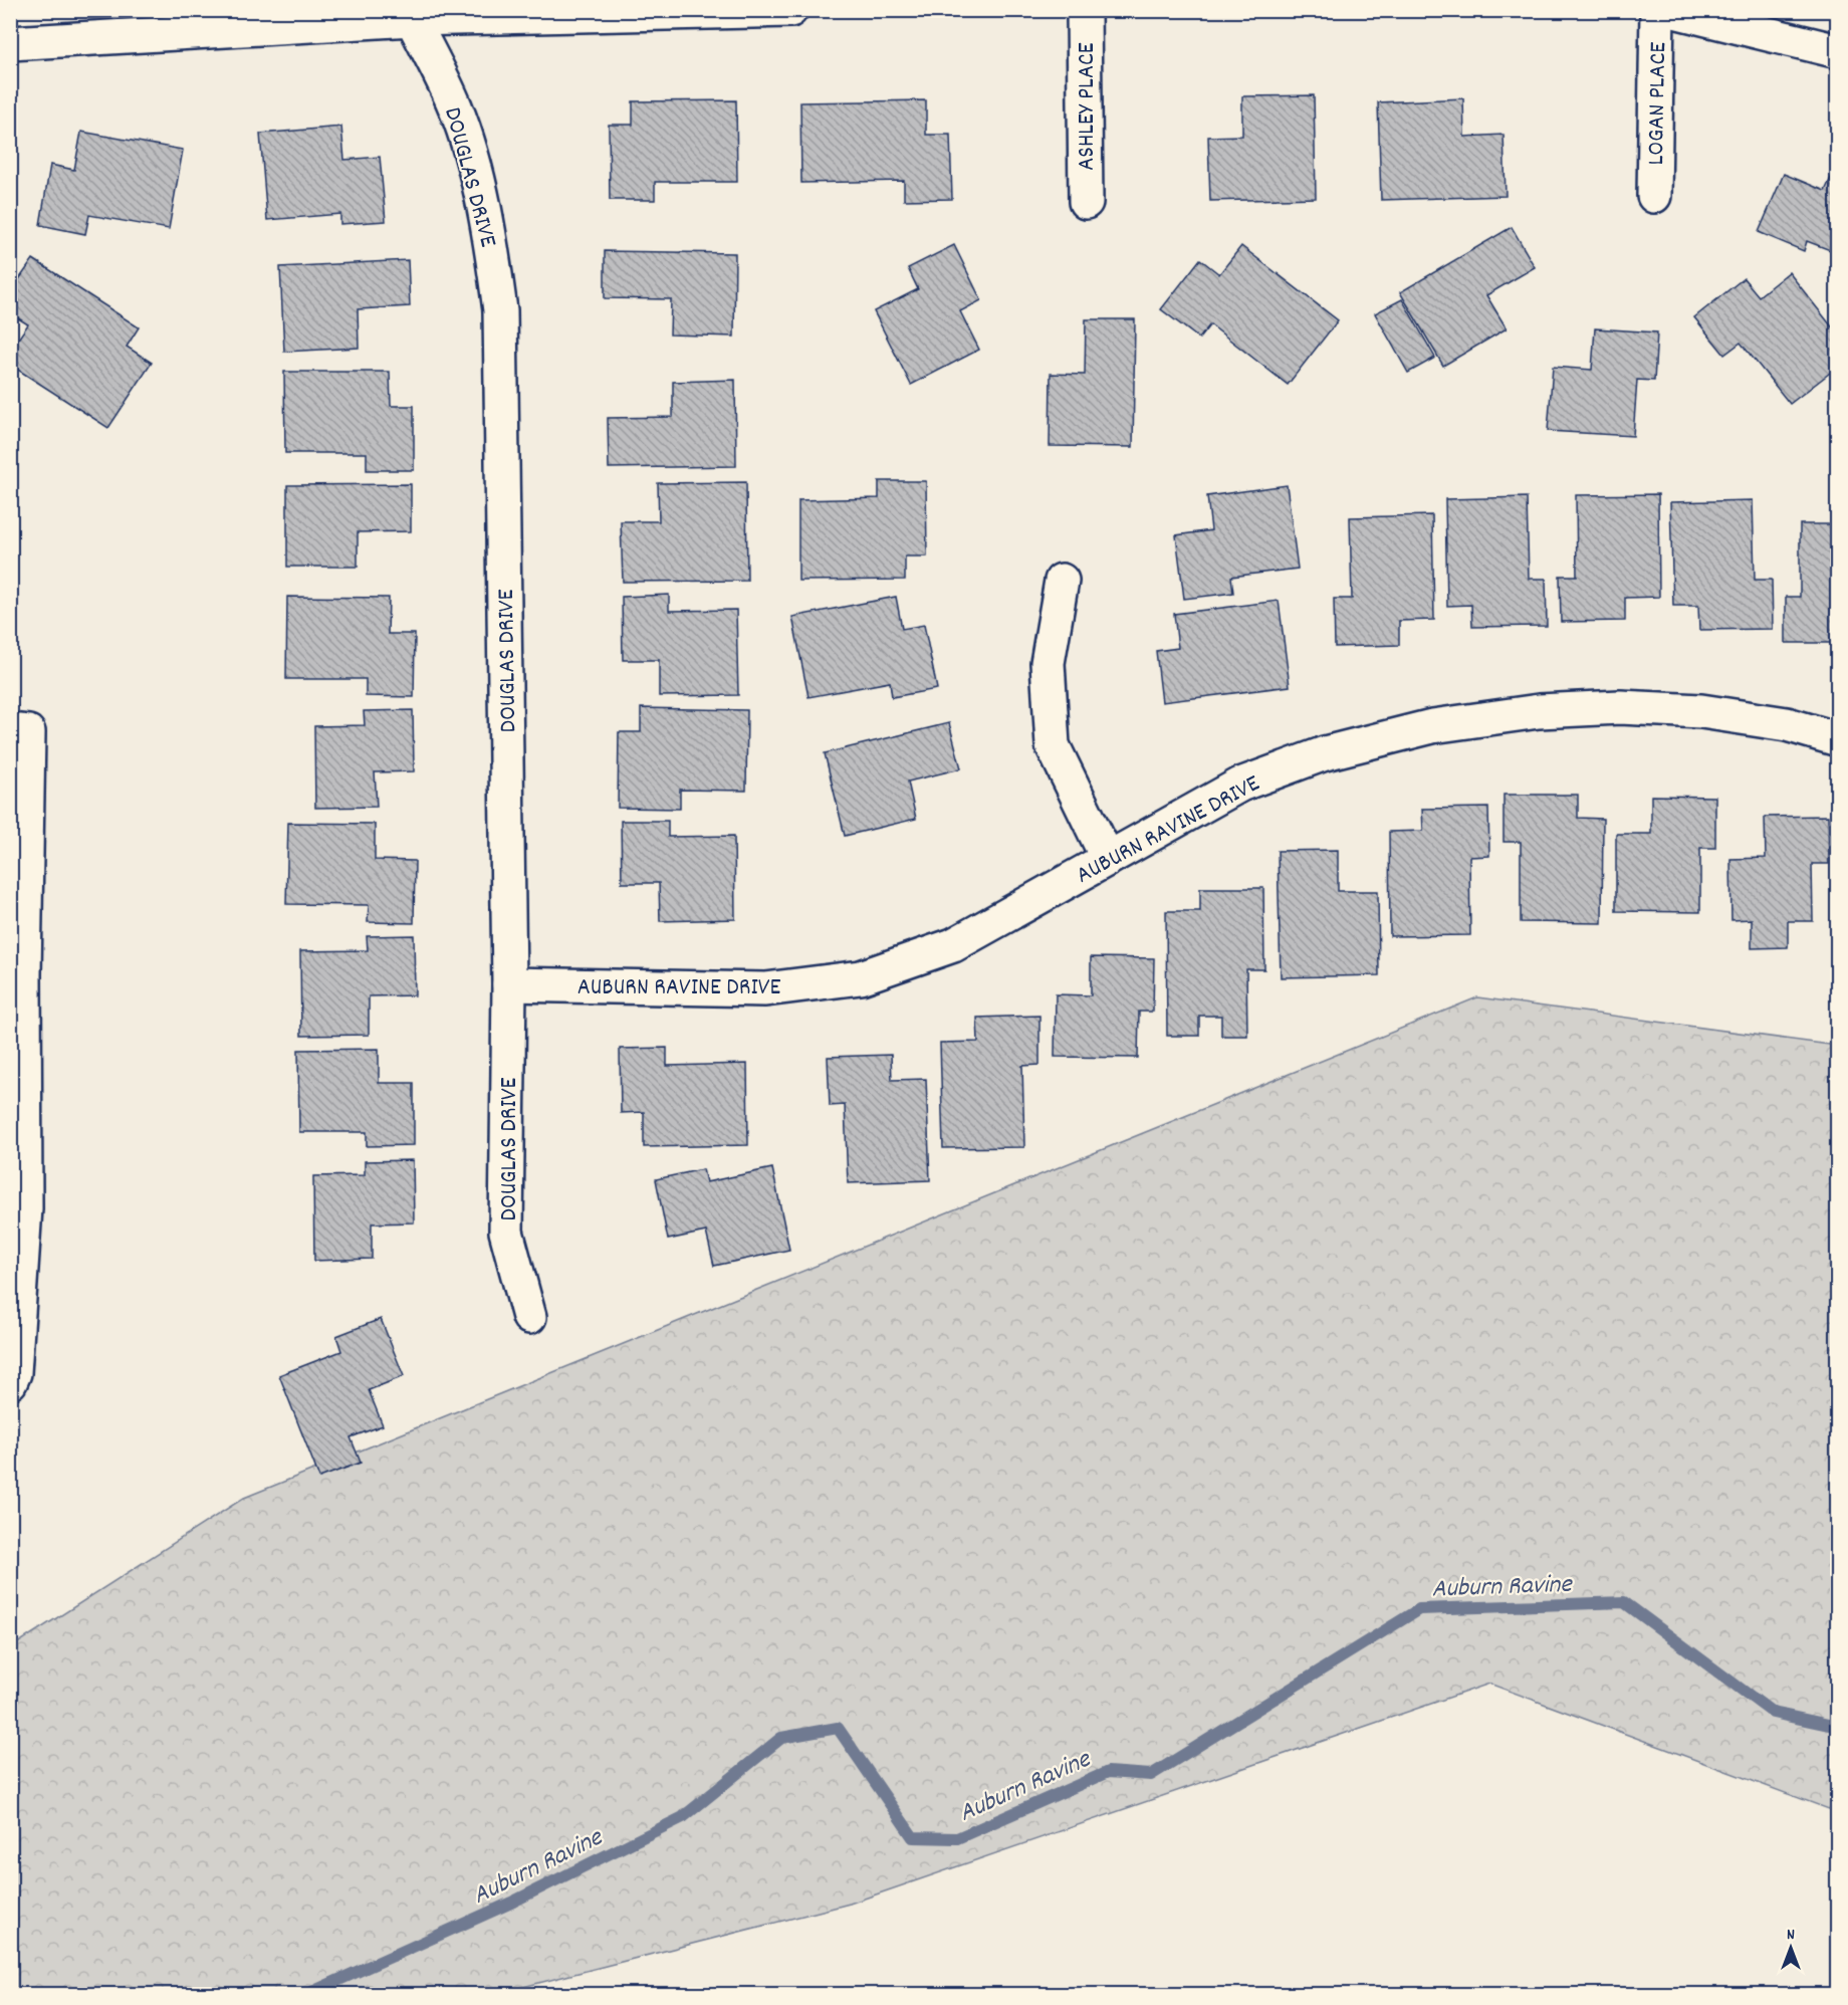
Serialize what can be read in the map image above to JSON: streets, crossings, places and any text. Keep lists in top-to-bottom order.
{
  "streets": {
    "street": [
      "LOGAN PLACE",
      "ASHLEY PLACE",
      "DOUGLAS DRIVE",
      "AUBURN RAVINE DRIVE"
    ]
  },
  "crossings": [
    ["DOUGLAS DRIVE", "AUBURN RAVINE DRIVE"]
  ],
  "water": ["Auburn Ravine"],
  "north": "top"
}
